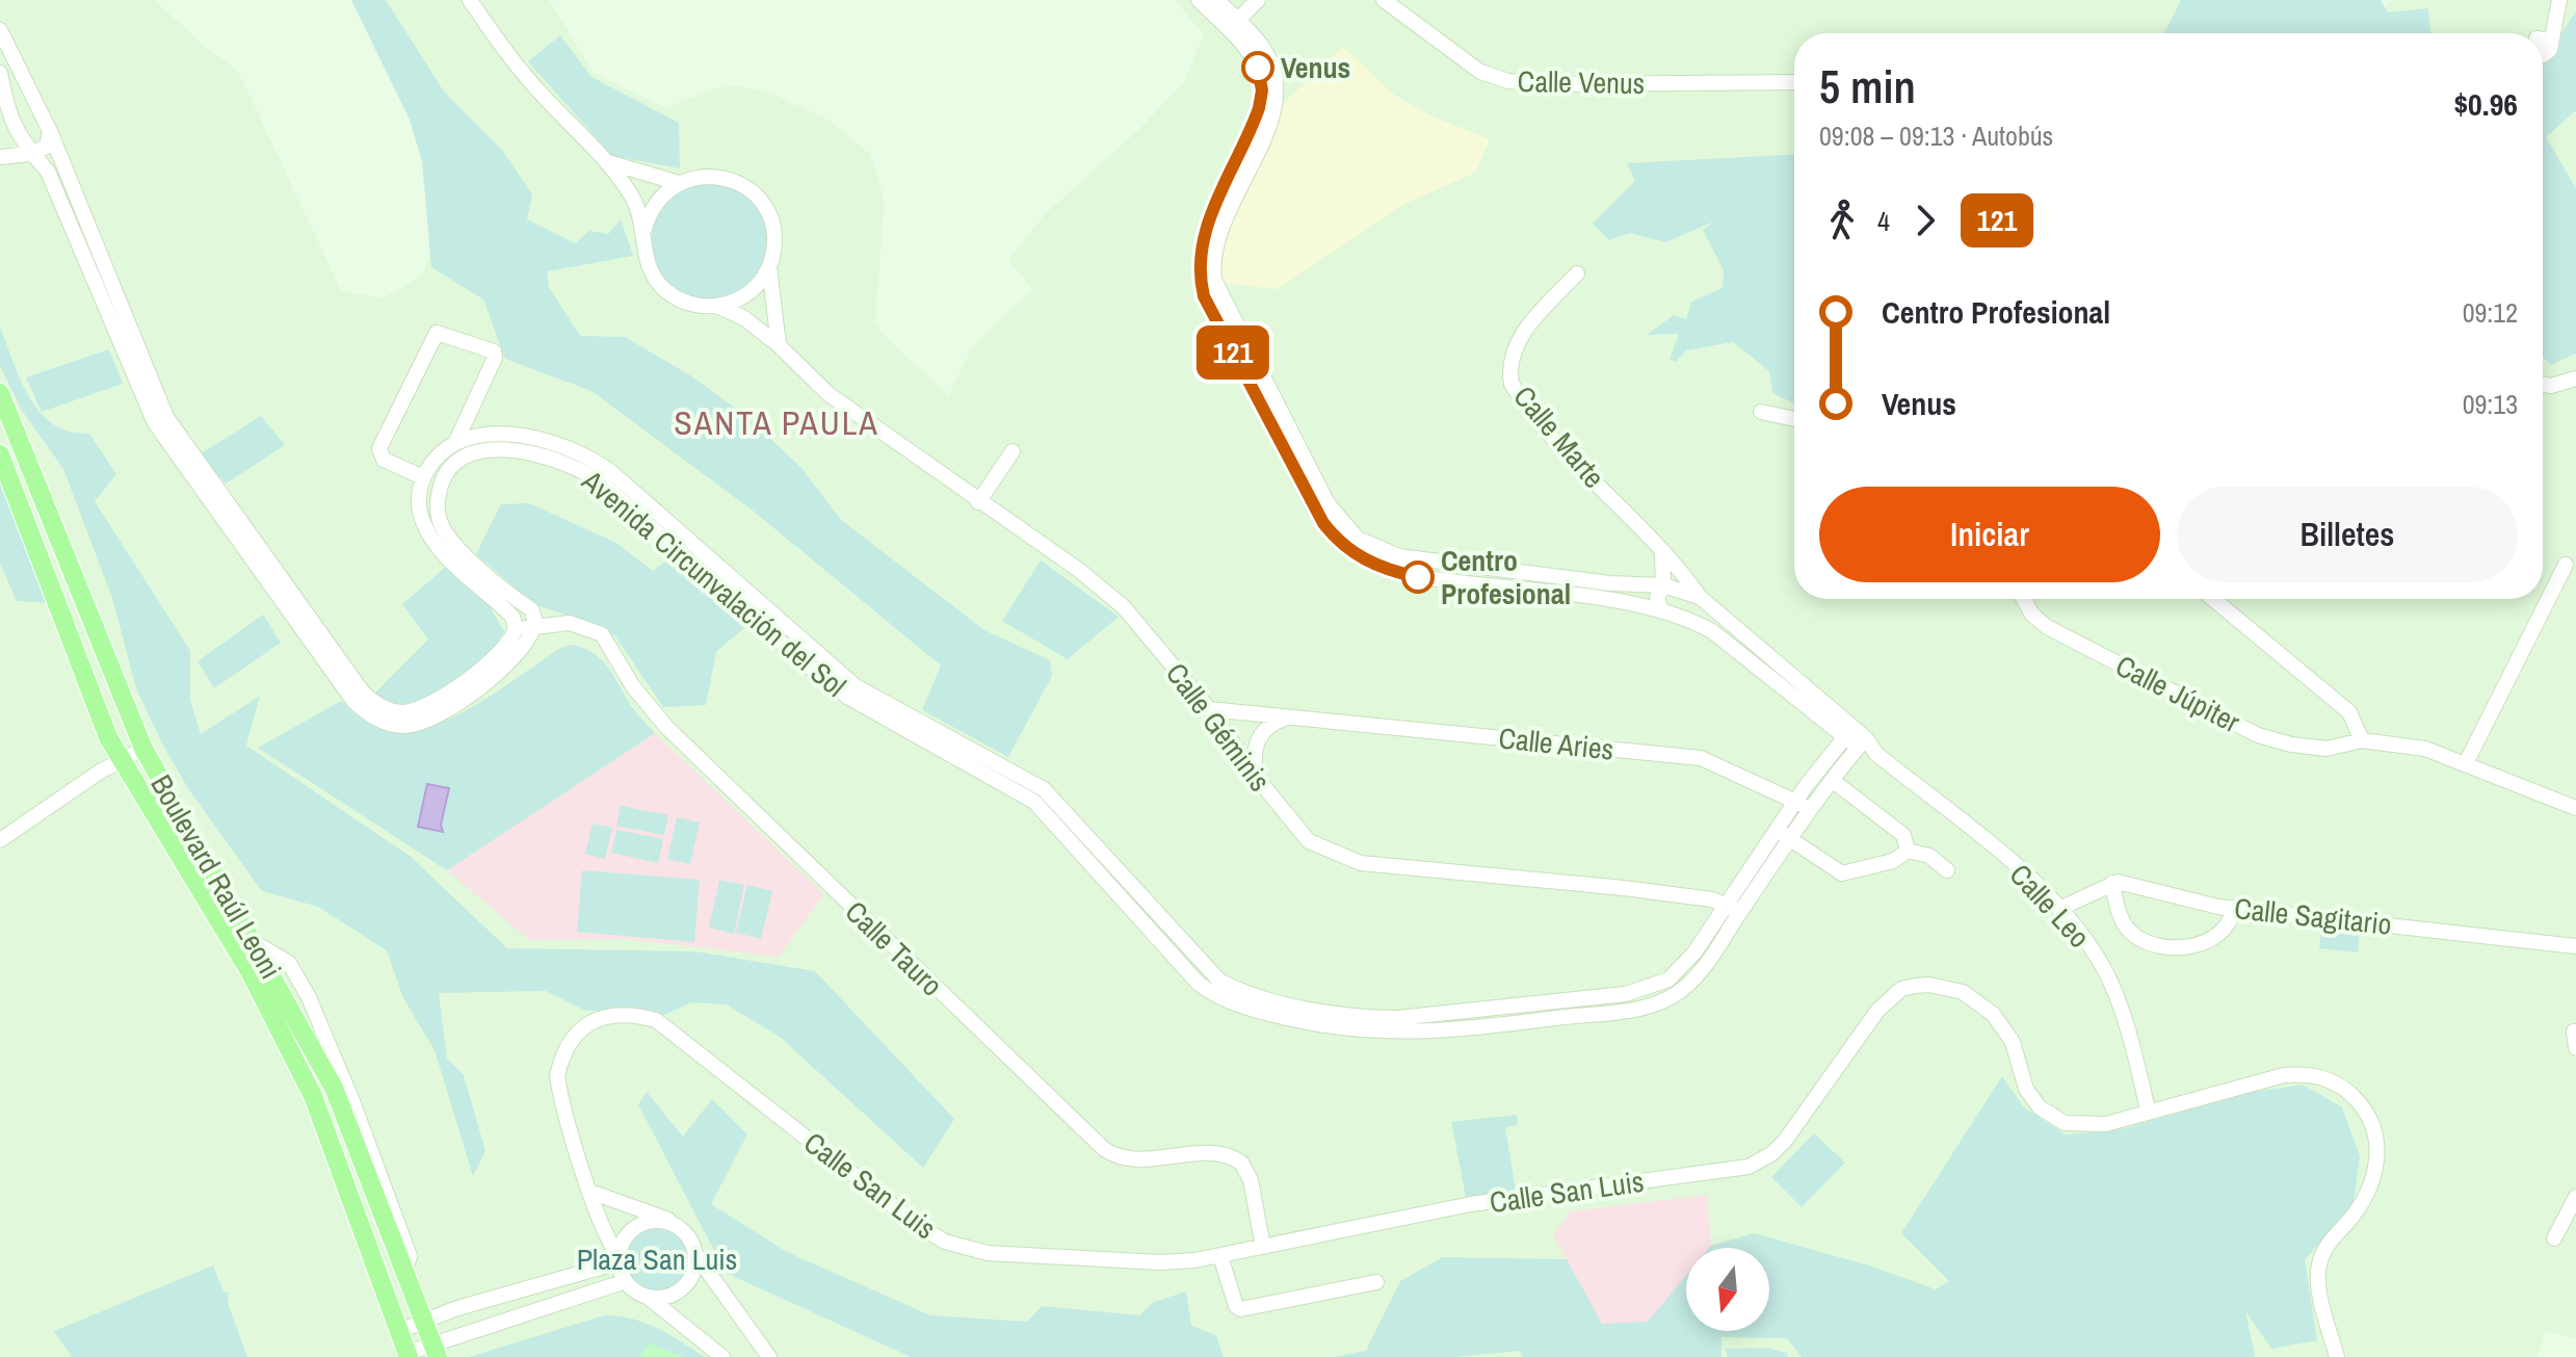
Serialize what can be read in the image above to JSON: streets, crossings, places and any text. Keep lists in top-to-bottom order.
{
  "streets": {
    "main road": ["Boulevard Raúl Leoni"],
    "street": [
      "Calle Venus",
      "Calle Marte",
      "Avenida Circunvalación del Sol",
      "Calle Júpiter",
      "Calle Géminis",
      "Calle Aries",
      "Calle Leo",
      "Calle Sagitario",
      "Calle Tauro",
      "Calle San Luis"
    ]
  },
  "crossings": [
    ["Avenida Circunvalación del Sol", "Calle Géminis"],
    ["Avenida Circunvalación del Sol", "Calle Aries"],
    ["Avenida Circunvalación del Sol", "Calle Leo"],
    ["Avenida Circunvalación del Sol", "Calle Tauro"],
    ["Calle Géminis", "Calle Aries"],
    ["Calle Leo", "Calle San Luis"],
    ["Calle Tauro", "Calle San Luis"]
  ],
  "districts": ["SANTA PAULA"],
  "parks": ["Plaza San Luis"],
  "places": ["Venus", "Centro Profesional"],
  "lines": ["bus line 121"],
  "north": "bottom",
  "page": {
    "on_map": "121",
    "heading": ["5 min", "09:08 – 09:13 · Autobús", "$0.96"],
    "legs": ["4", "121"],
    "list": [
      {
        "name": "Centro Profesional",
        "value": "09:12"
      },
      {
        "name": "Venus",
        "value": "09:13"
      }
    ],
    "buttons": ["Iniciar", "Billetes"]
  }
}
